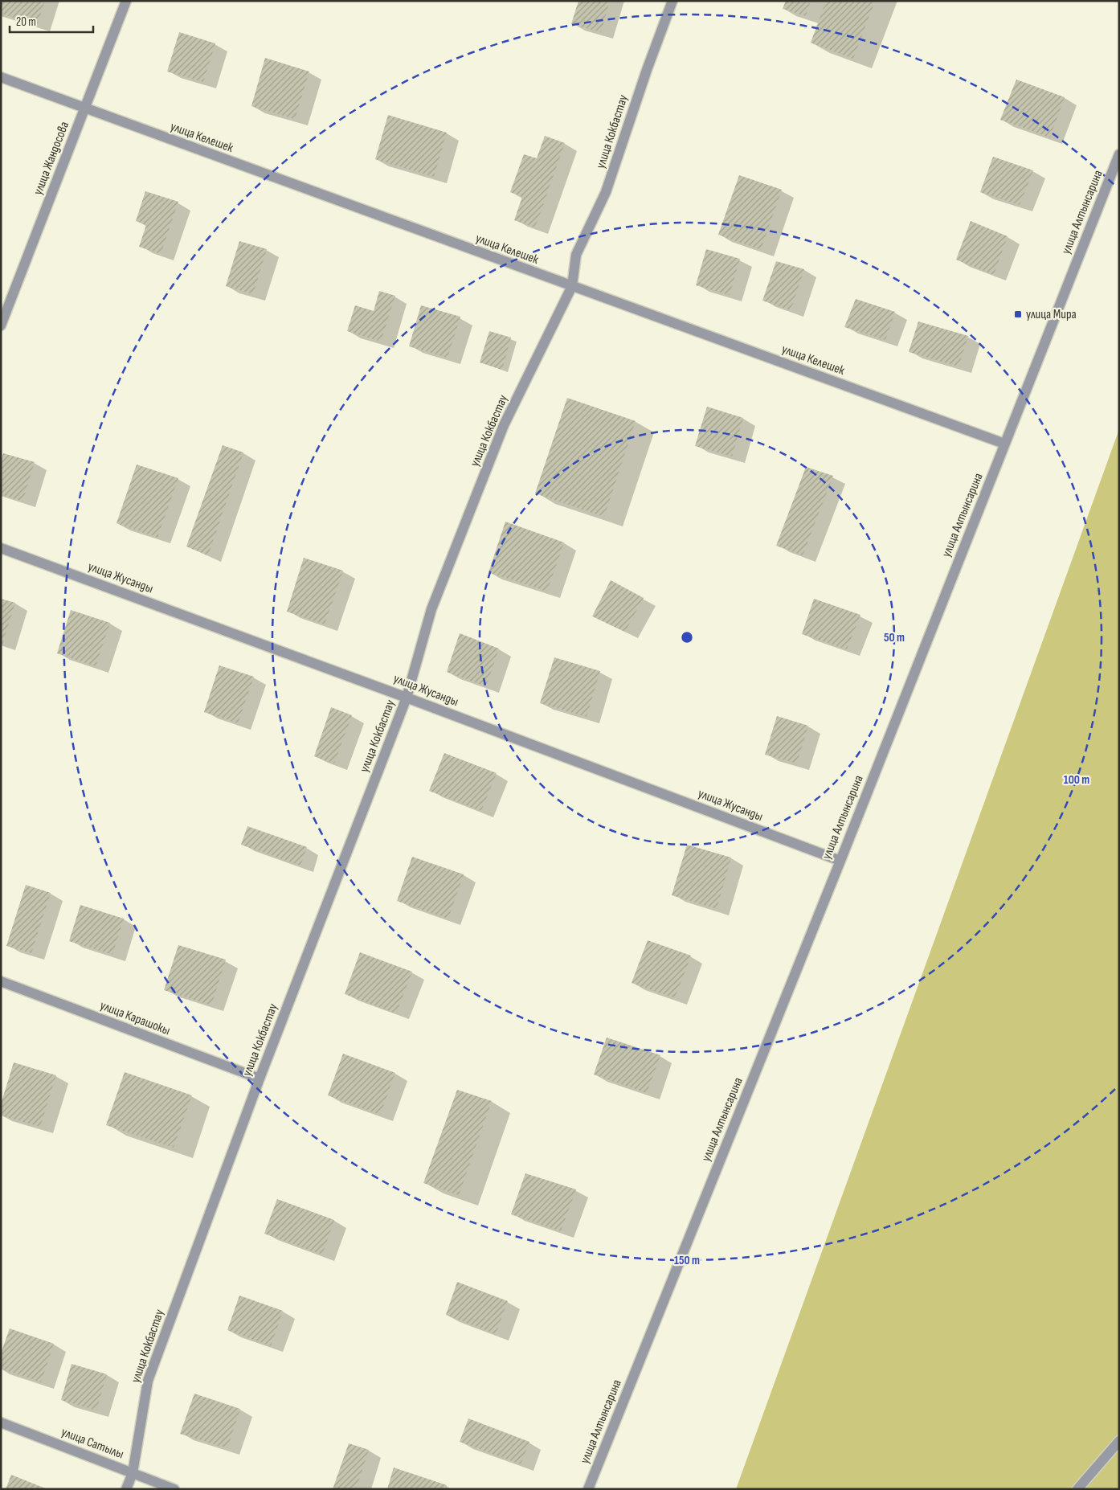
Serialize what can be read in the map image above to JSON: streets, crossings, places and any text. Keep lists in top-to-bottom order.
{
  "streets": {
    "street": [
      "улица Кокбастау",
      "улица Келешек",
      "улица Жандосова",
      "улица Алтынсарина",
      "улица Жусанды",
      "улица Карашокы",
      "улица Сатылы"
    ]
  },
  "crossings": [
    ["улица Кокбастау", "улица Келешек"],
    ["улица Кокбастау", "улица Жусанды"],
    ["улица Кокбастау", "улица Карашокы"],
    ["улица Кокбастау", "улица Сатылы"],
    ["улица Келешек", "улица Жандосова"],
    ["улица Келешек", "улица Алтынсарина"],
    ["улица Алтынсарина", "улица Жусанды"]
  ],
  "places": {
    "transit": ["улица Мира"]
  },
  "scale_bar": "20 m",
  "rings": ["50 m", "100 m", "150 m"]
}
